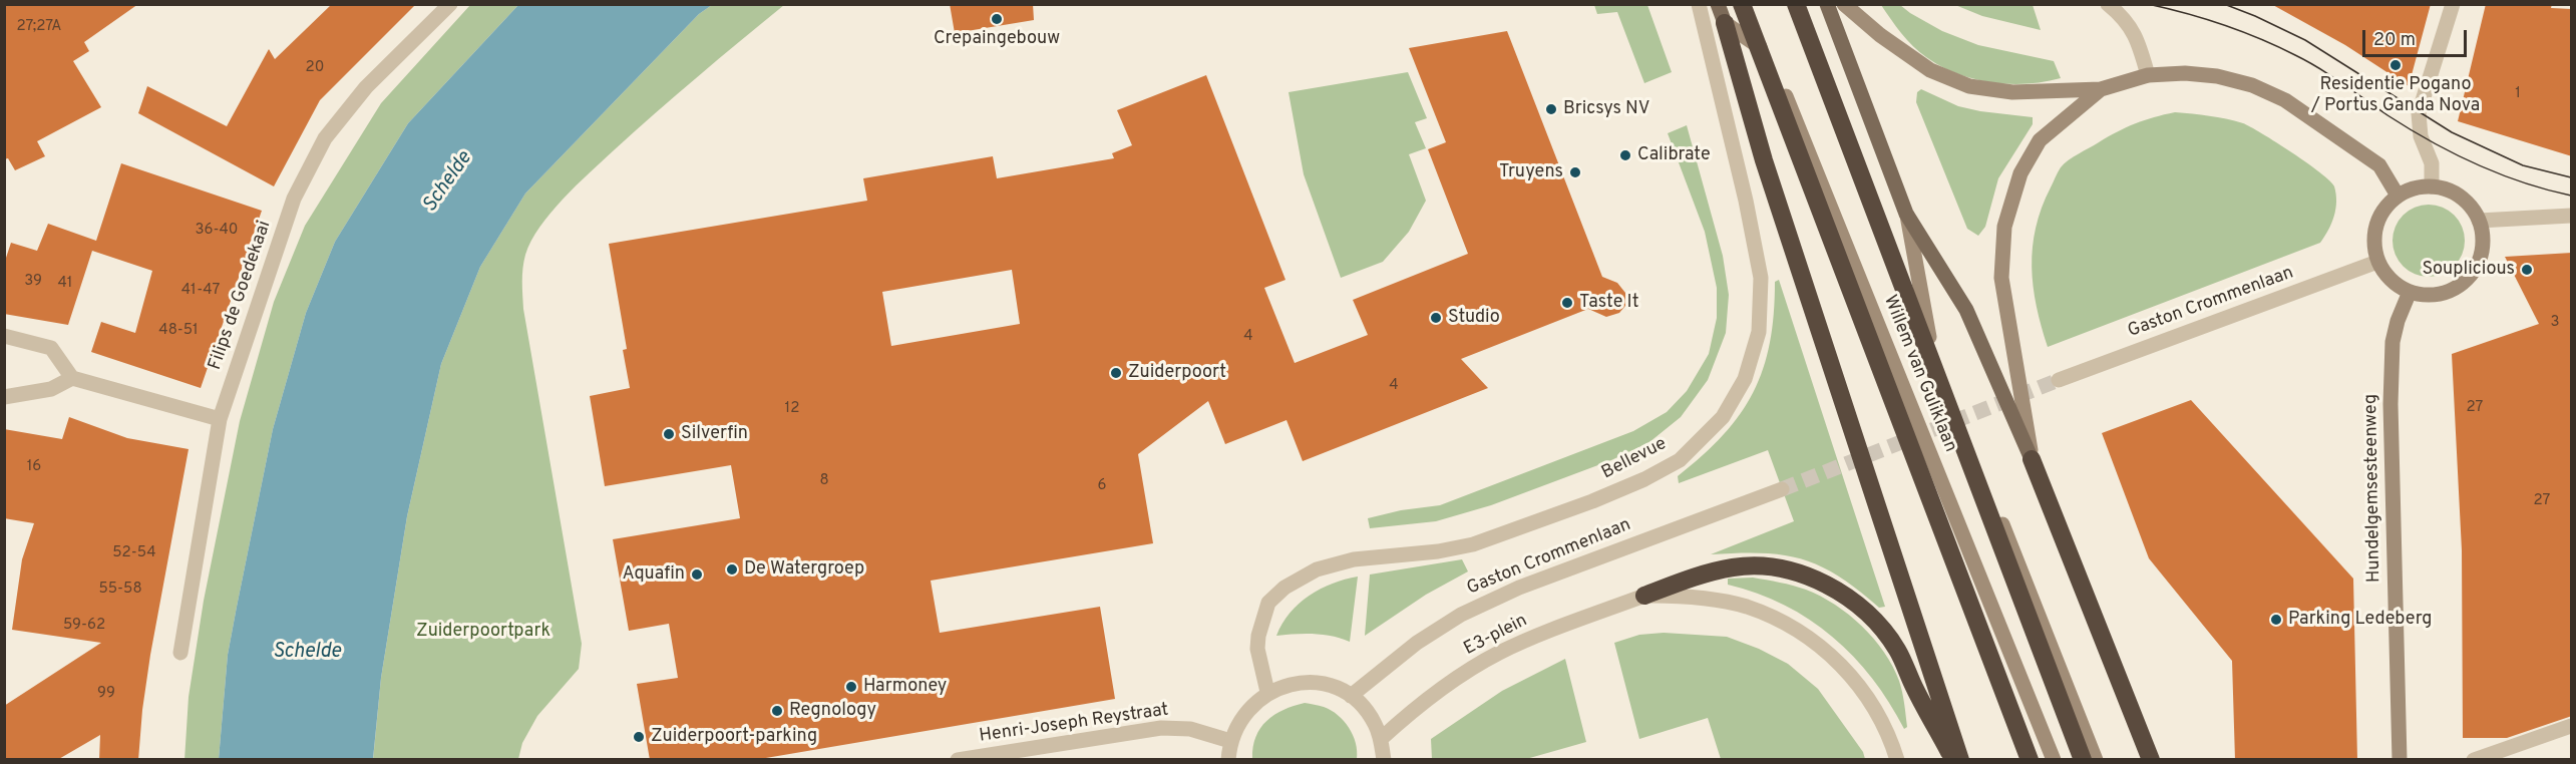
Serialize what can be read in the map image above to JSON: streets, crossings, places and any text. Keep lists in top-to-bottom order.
{
  "streets": {
    "main road": ["Willem van Guliklaan", "Hundelgemsesteenweg"],
    "street": [
      "Filips de Goedekaai",
      "Gaston Crommenlaan",
      "Bellevue",
      "E3-plein",
      "Henri-Joseph Reystraat"
    ]
  },
  "crossings": [
    ["Gaston Crommenlaan", "Hundelgemsesteenweg"]
  ],
  "water": ["Schelde"],
  "parks": ["Zuiderpoortpark"],
  "places": [
    "Crepaingebouw",
    "Residentie Pogano / Portus Ganda Nova",
    "Bricsys NV",
    "Calibrate",
    "Truyens",
    "Souplicious",
    "Taste It",
    "Studio",
    "Zuiderpoort",
    "Silverfin",
    "De Watergroep",
    "Aquafin",
    "Parking Ledeberg",
    "Harmoney",
    "Regnology",
    "Zuiderpoort-parking"
  ],
  "house_numbers": [
    "27;27A",
    "20",
    "1",
    "36-40",
    "39",
    "41",
    "41-47",
    "3",
    "48-51",
    "4",
    "4",
    "27",
    "12",
    "16",
    "8",
    "6",
    "27",
    "52-54",
    "55-58",
    "59-62",
    "99"
  ],
  "scale_bar": "20 m"
}
